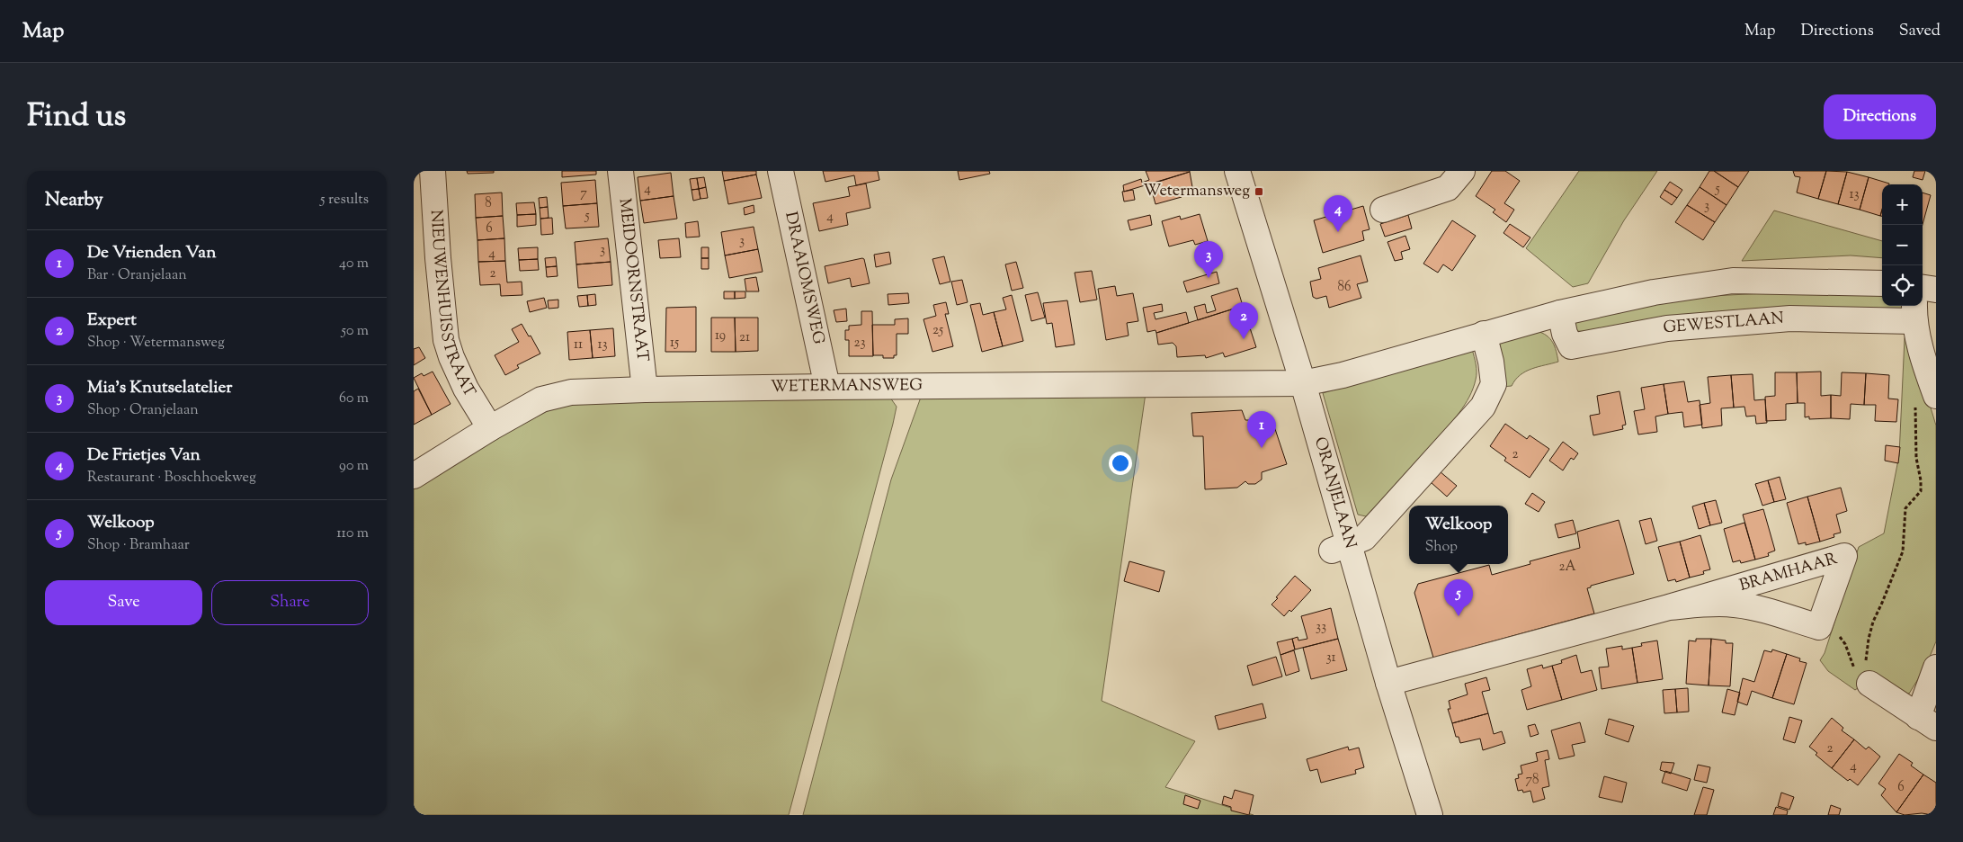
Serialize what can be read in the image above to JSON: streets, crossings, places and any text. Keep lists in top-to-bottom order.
{
  "streets": {
    "street": [
      "DRAAIOMSWEG",
      "MEIDOORNSTRAAT",
      "NIEUWENHUISSTRAAT",
      "GEWESTLAAN",
      "WETERMANSWEG",
      "ORANJELAAN",
      "BRAMHAAR"
    ]
  },
  "crossings": [
    ["DRAAIOMSWEG", "WETERMANSWEG"],
    ["MEIDOORNSTRAAT", "WETERMANSWEG"],
    ["NIEUWENHUISSTRAAT", "WETERMANSWEG"],
    ["WETERMANSWEG", "ORANJELAAN"],
    ["ORANJELAAN", "BRAMHAAR"]
  ],
  "places": {
    "transit": ["Wetermansweg"]
  },
  "house_numbers": [
    "4",
    "5",
    "7",
    "13",
    "8",
    "3",
    "5",
    "4",
    "6",
    "3",
    "3",
    "4",
    "2",
    "86",
    "25",
    "19",
    "21",
    "15",
    "23",
    "11",
    "13",
    "2",
    "2A",
    "33",
    "31",
    "2",
    "4",
    "78",
    "6"
  ],
  "page": {
    "header": "Map",
    "nav": ["Map", "Directions", "Saved"],
    "title": "Find us",
    "buttons": [
      "Directions",
      ["Save", "Share"]
    ],
    "heading": ["Nearby", "5 results"],
    "map_buttons": ["+", "−"],
    "pins": [
      "4",
      "3",
      "2",
      "1",
      "5"
    ],
    "list": [
      {
        "mark": "1",
        "name": "De Vrienden Van",
        "note": "Bar · Oranjelaan",
        "value": "40 m"
      },
      {
        "mark": "2",
        "name": "Expert",
        "note": "Shop · Wetermansweg",
        "value": "50 m"
      },
      {
        "mark": "3",
        "name": "Mia's Knutselatelier",
        "note": "Shop · Oranjelaan",
        "value": "60 m"
      },
      {
        "mark": "4",
        "name": "De Frietjes Van",
        "note": "Restaurant · Boschhoekweg",
        "value": "90 m"
      },
      {
        "mark": "5",
        "name": "Welkoop",
        "note": "Shop · Bramhaar",
        "value": "110 m"
      }
    ],
    "popup": ["Welkoop", "Shop"]
  }
}
